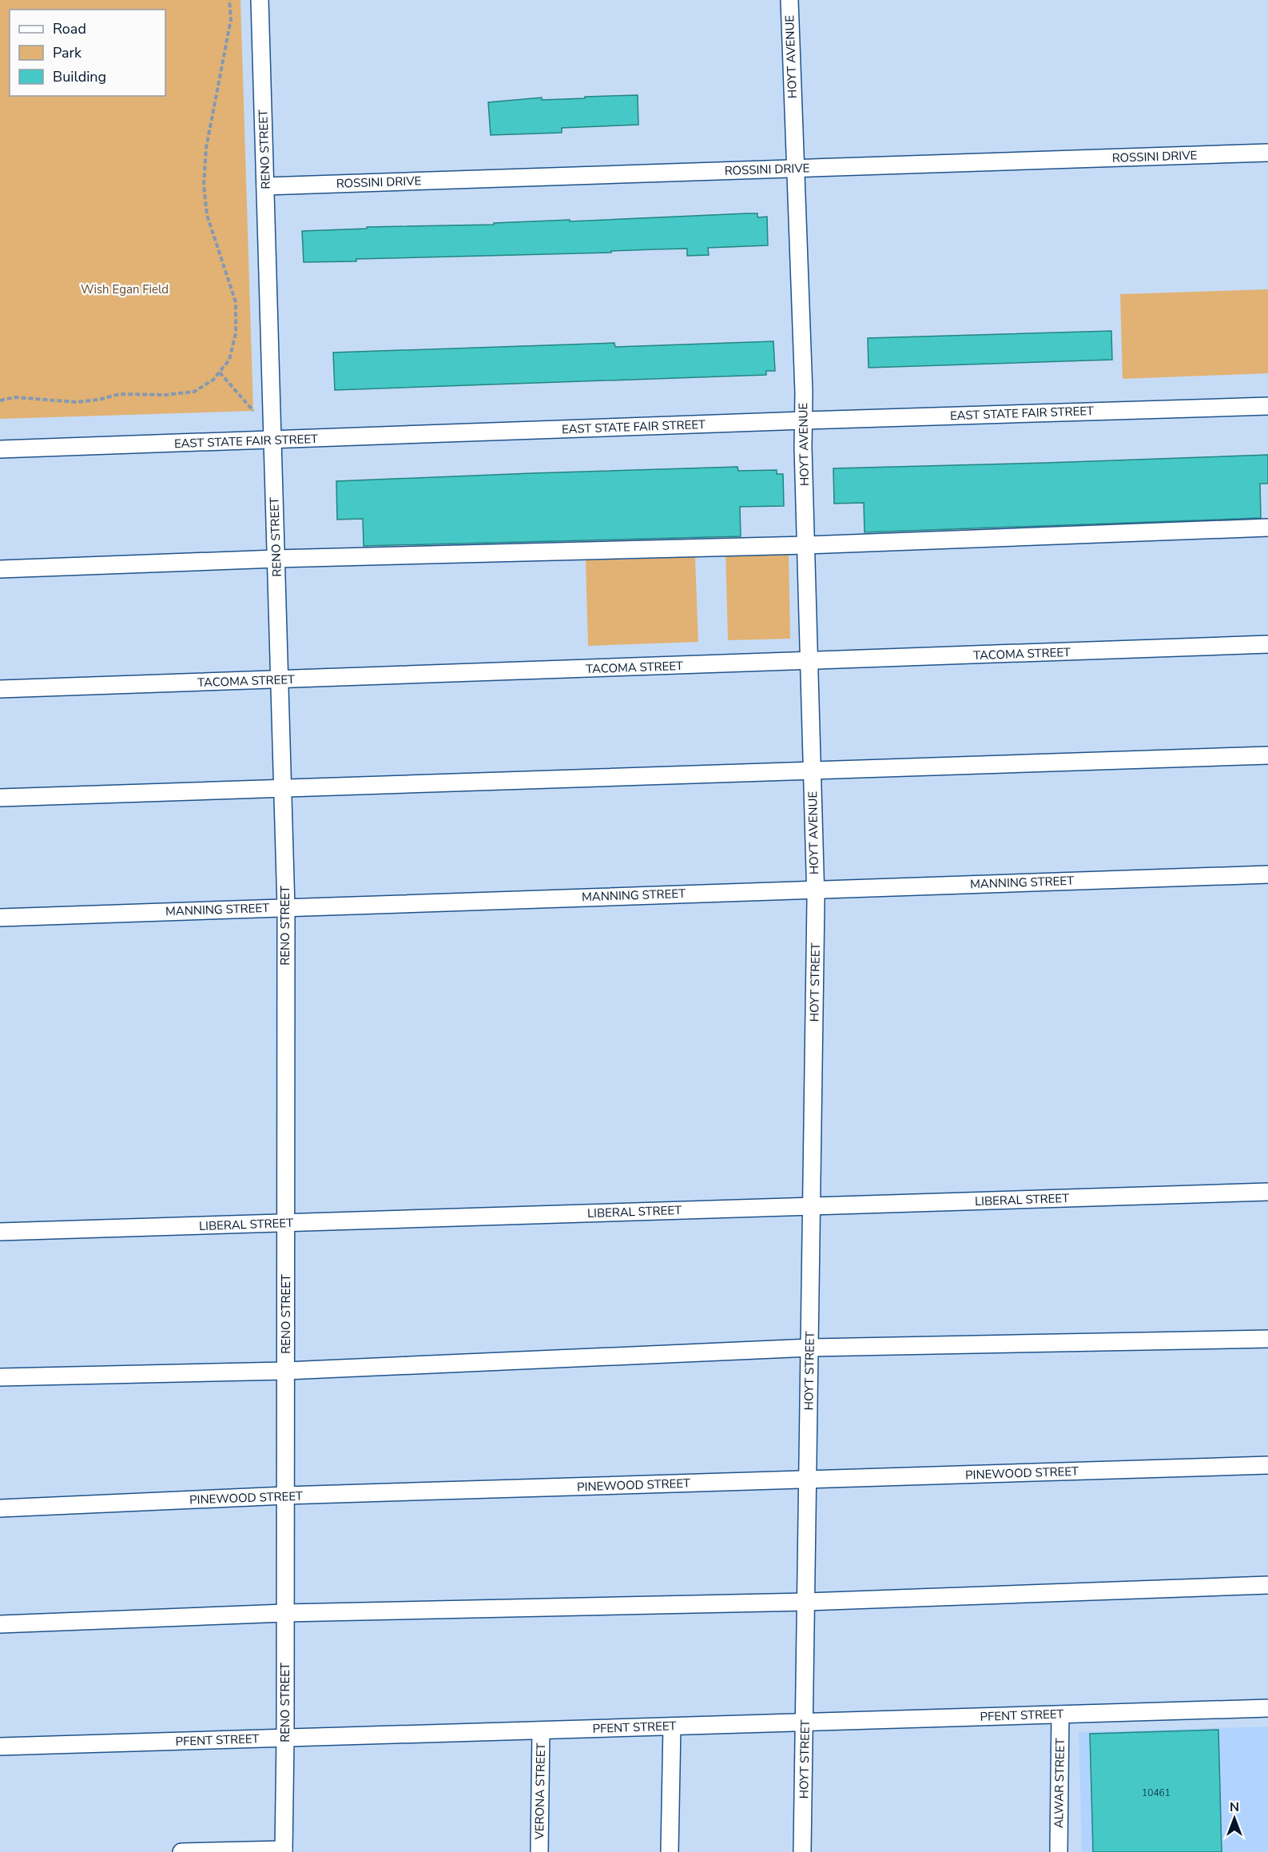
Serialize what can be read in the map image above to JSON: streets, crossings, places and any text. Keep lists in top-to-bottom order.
{
  "streets": {
    "street": [
      "HOYT AVENUE",
      "RENO STREET",
      "ROSSINI DRIVE",
      "EAST STATE FAIR STREET",
      "TACOMA STREET",
      "MANNING STREET",
      "HOYT STREET",
      "LIBERAL STREET",
      "PINEWOOD STREET",
      "PFENT STREET",
      "ALWAR STREET",
      "VERONA STREET"
    ]
  },
  "crossings": [
    ["HOYT AVENUE", "ROSSINI DRIVE"],
    ["HOYT AVENUE", "EAST STATE FAIR STREET"],
    ["HOYT AVENUE", "TACOMA STREET"],
    ["HOYT AVENUE", "MANNING STREET"],
    ["HOYT AVENUE", "HOYT STREET"],
    ["RENO STREET", "ROSSINI DRIVE"],
    ["RENO STREET", "EAST STATE FAIR STREET"],
    ["RENO STREET", "TACOMA STREET"],
    ["RENO STREET", "MANNING STREET"],
    ["RENO STREET", "LIBERAL STREET"],
    ["RENO STREET", "PINEWOOD STREET"],
    ["RENO STREET", "PFENT STREET"],
    ["MANNING STREET", "HOYT STREET"],
    ["HOYT STREET", "LIBERAL STREET"],
    ["HOYT STREET", "PINEWOOD STREET"],
    ["HOYT STREET", "PFENT STREET"],
    ["PFENT STREET", "ALWAR STREET"],
    ["PFENT STREET", "VERONA STREET"]
  ],
  "parks": ["Wish Egan Field"],
  "house_numbers": ["10461"],
  "legend": ["Road", "Park", "Building"],
  "north": "top"
}
